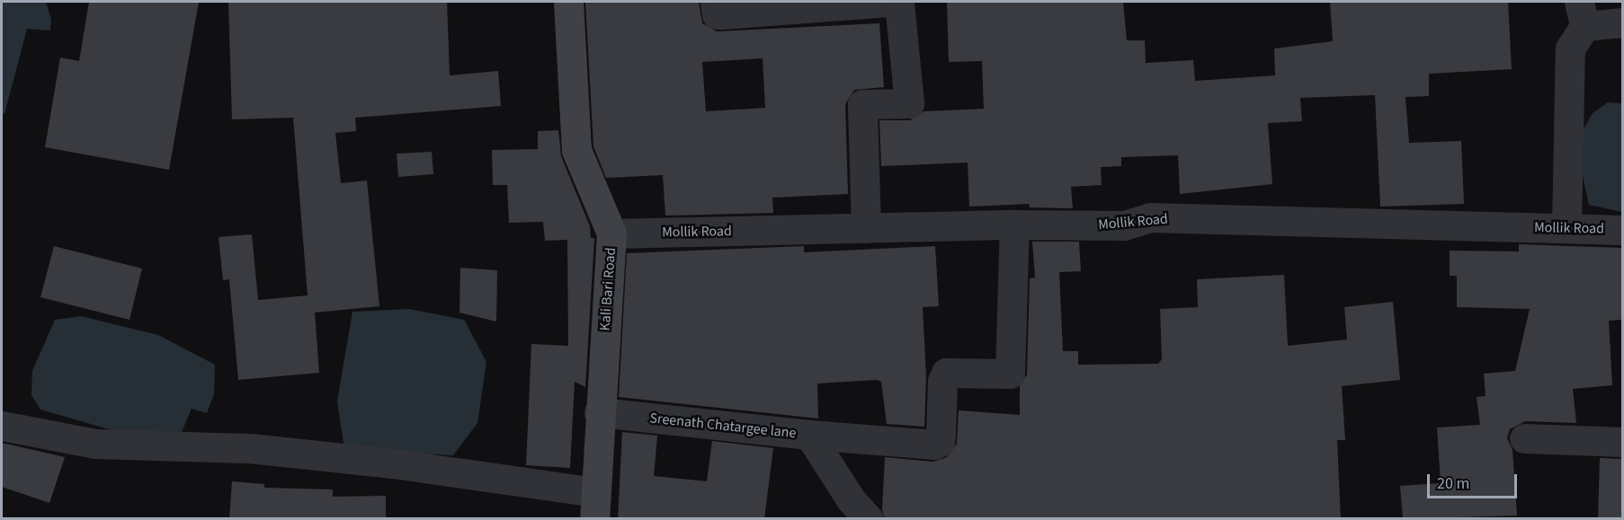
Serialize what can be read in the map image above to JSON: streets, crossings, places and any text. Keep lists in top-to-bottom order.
{
  "streets": {
    "street": ["Mollik Road", "Kali Bari Road", "Sreenath Chatargee lane"]
  },
  "crossings": [
    ["Mollik Road", "Kali Bari Road"],
    ["Kali Bari Road", "Sreenath Chatargee lane"]
  ],
  "scale_bar": "20 m"
}
